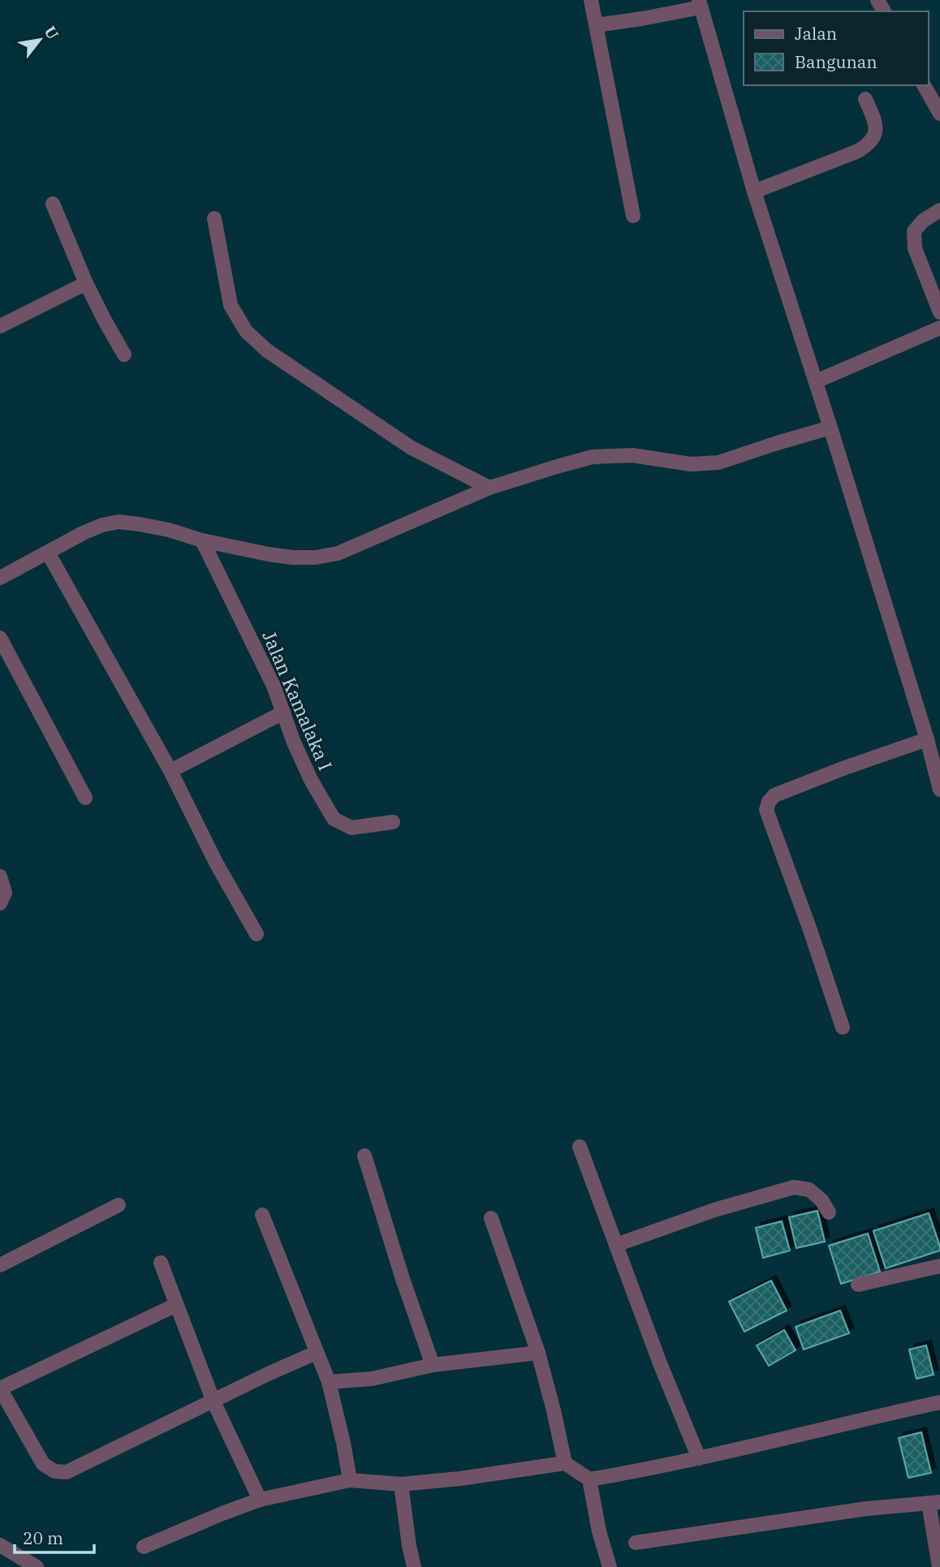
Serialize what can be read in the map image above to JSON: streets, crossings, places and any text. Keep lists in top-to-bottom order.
{
  "streets": {
    "street": ["Jalan Kamalaka I"]
  },
  "legend": ["Jalan", "Bangunan"],
  "scale_bar": "20 m",
  "north": "top right"
}
